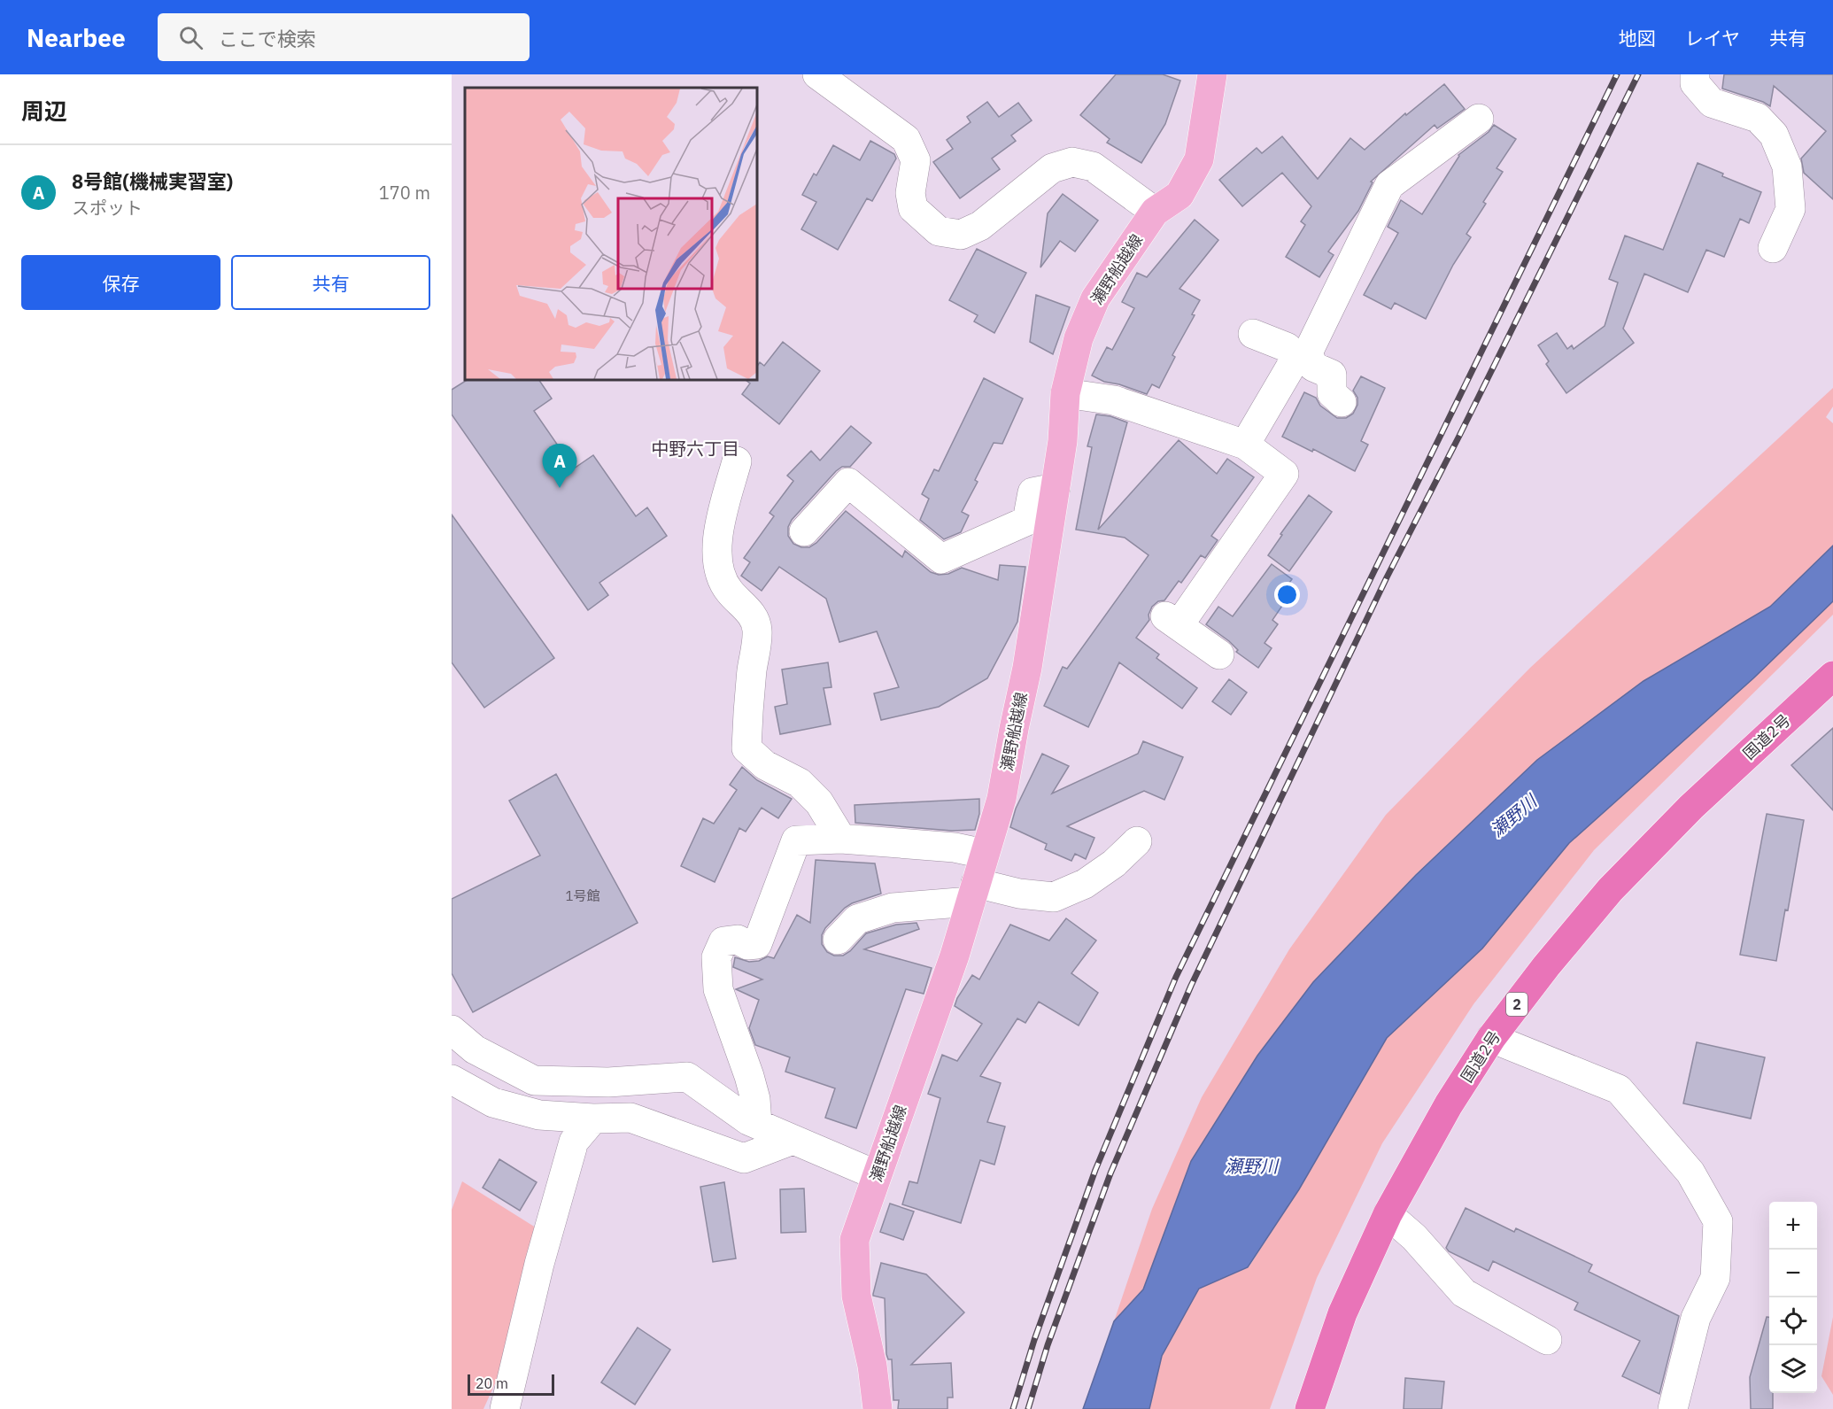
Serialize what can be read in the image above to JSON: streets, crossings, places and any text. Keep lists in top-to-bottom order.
{
  "streets": {
    "highway": ["国道2号", "2"],
    "main road": ["瀬野船越線"]
  },
  "districts": ["中野六丁目"],
  "water": ["瀬野川"],
  "house_numbers": ["1号館"],
  "scale_bar": "20 m",
  "page": {
    "header": "Nearbee",
    "search": "ここで検索",
    "nav": ["地図", "レイヤ", "共有"],
    "heading": "周辺",
    "list": [
      {
        "mark": "A",
        "name": "8号館(機械実習室)",
        "note": "スポット",
        "value": "170 m"
      }
    ],
    "buttons": ["保存", "共有"],
    "pins": "A",
    "map_buttons": ["+", "−"],
    "scale": "20 m"
  }
}
